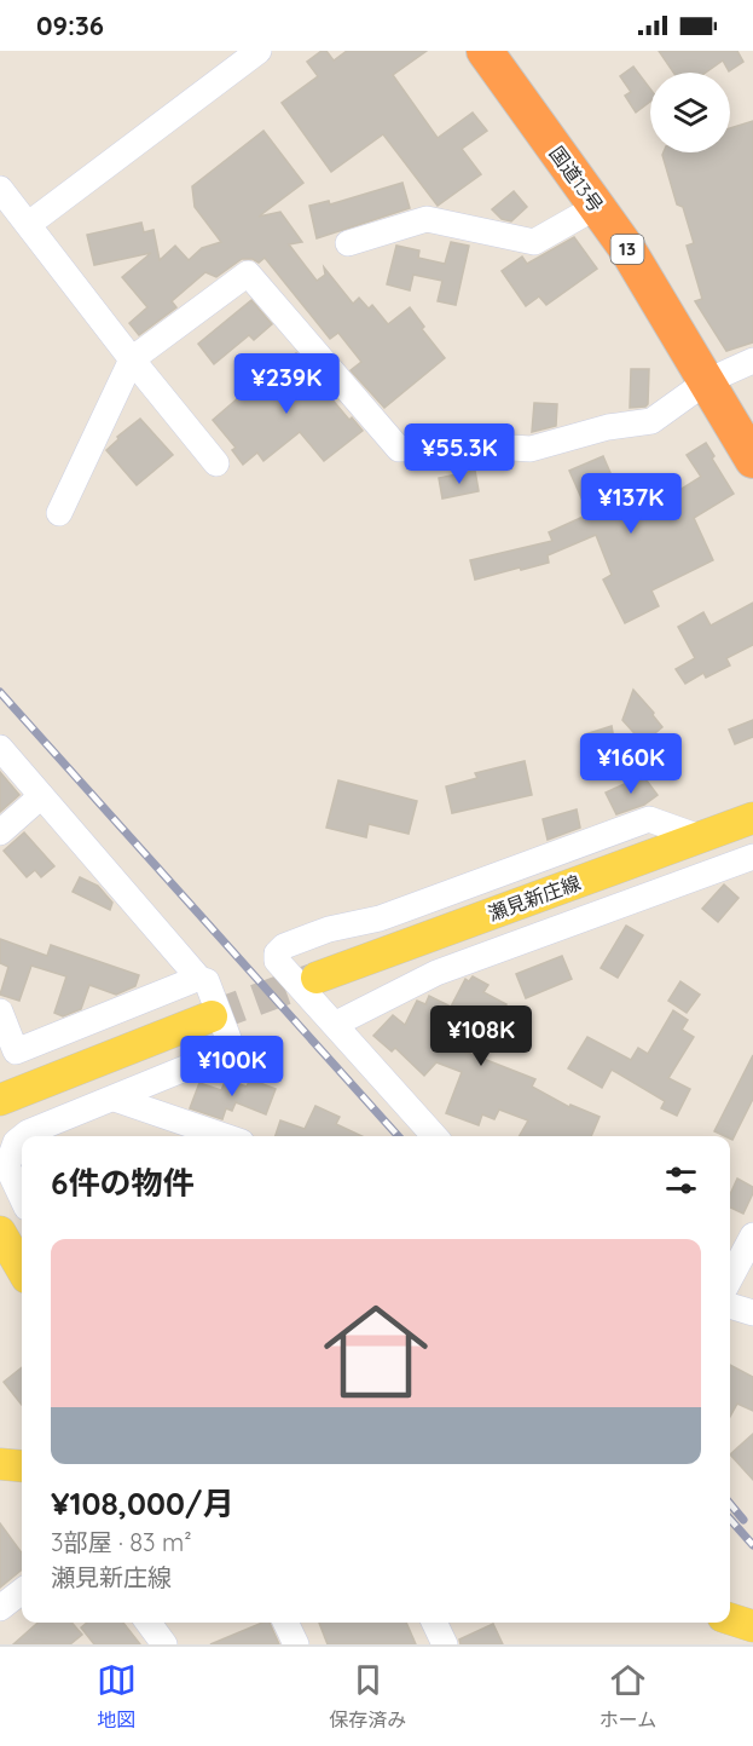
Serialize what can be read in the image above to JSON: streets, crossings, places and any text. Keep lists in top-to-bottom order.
{
  "streets": {
    "highway": ["国道13号", "13"],
    "main road": ["瀬見新庄線"]
  },
  "page": {
    "status": "09:36",
    "price": [
      "¥239K",
      "¥55.3K",
      "¥137K",
      "¥160K",
      "¥108K",
      "¥100K"
    ],
    "heading": "6件の物件",
    "list": [
      {
        "name": "¥108,000/月",
        "note": "3部屋 · 83 m² · 瀬見新庄線"
      }
    ],
    "tabs": ["地図", "保存済み", "ホーム"]
  }
}
